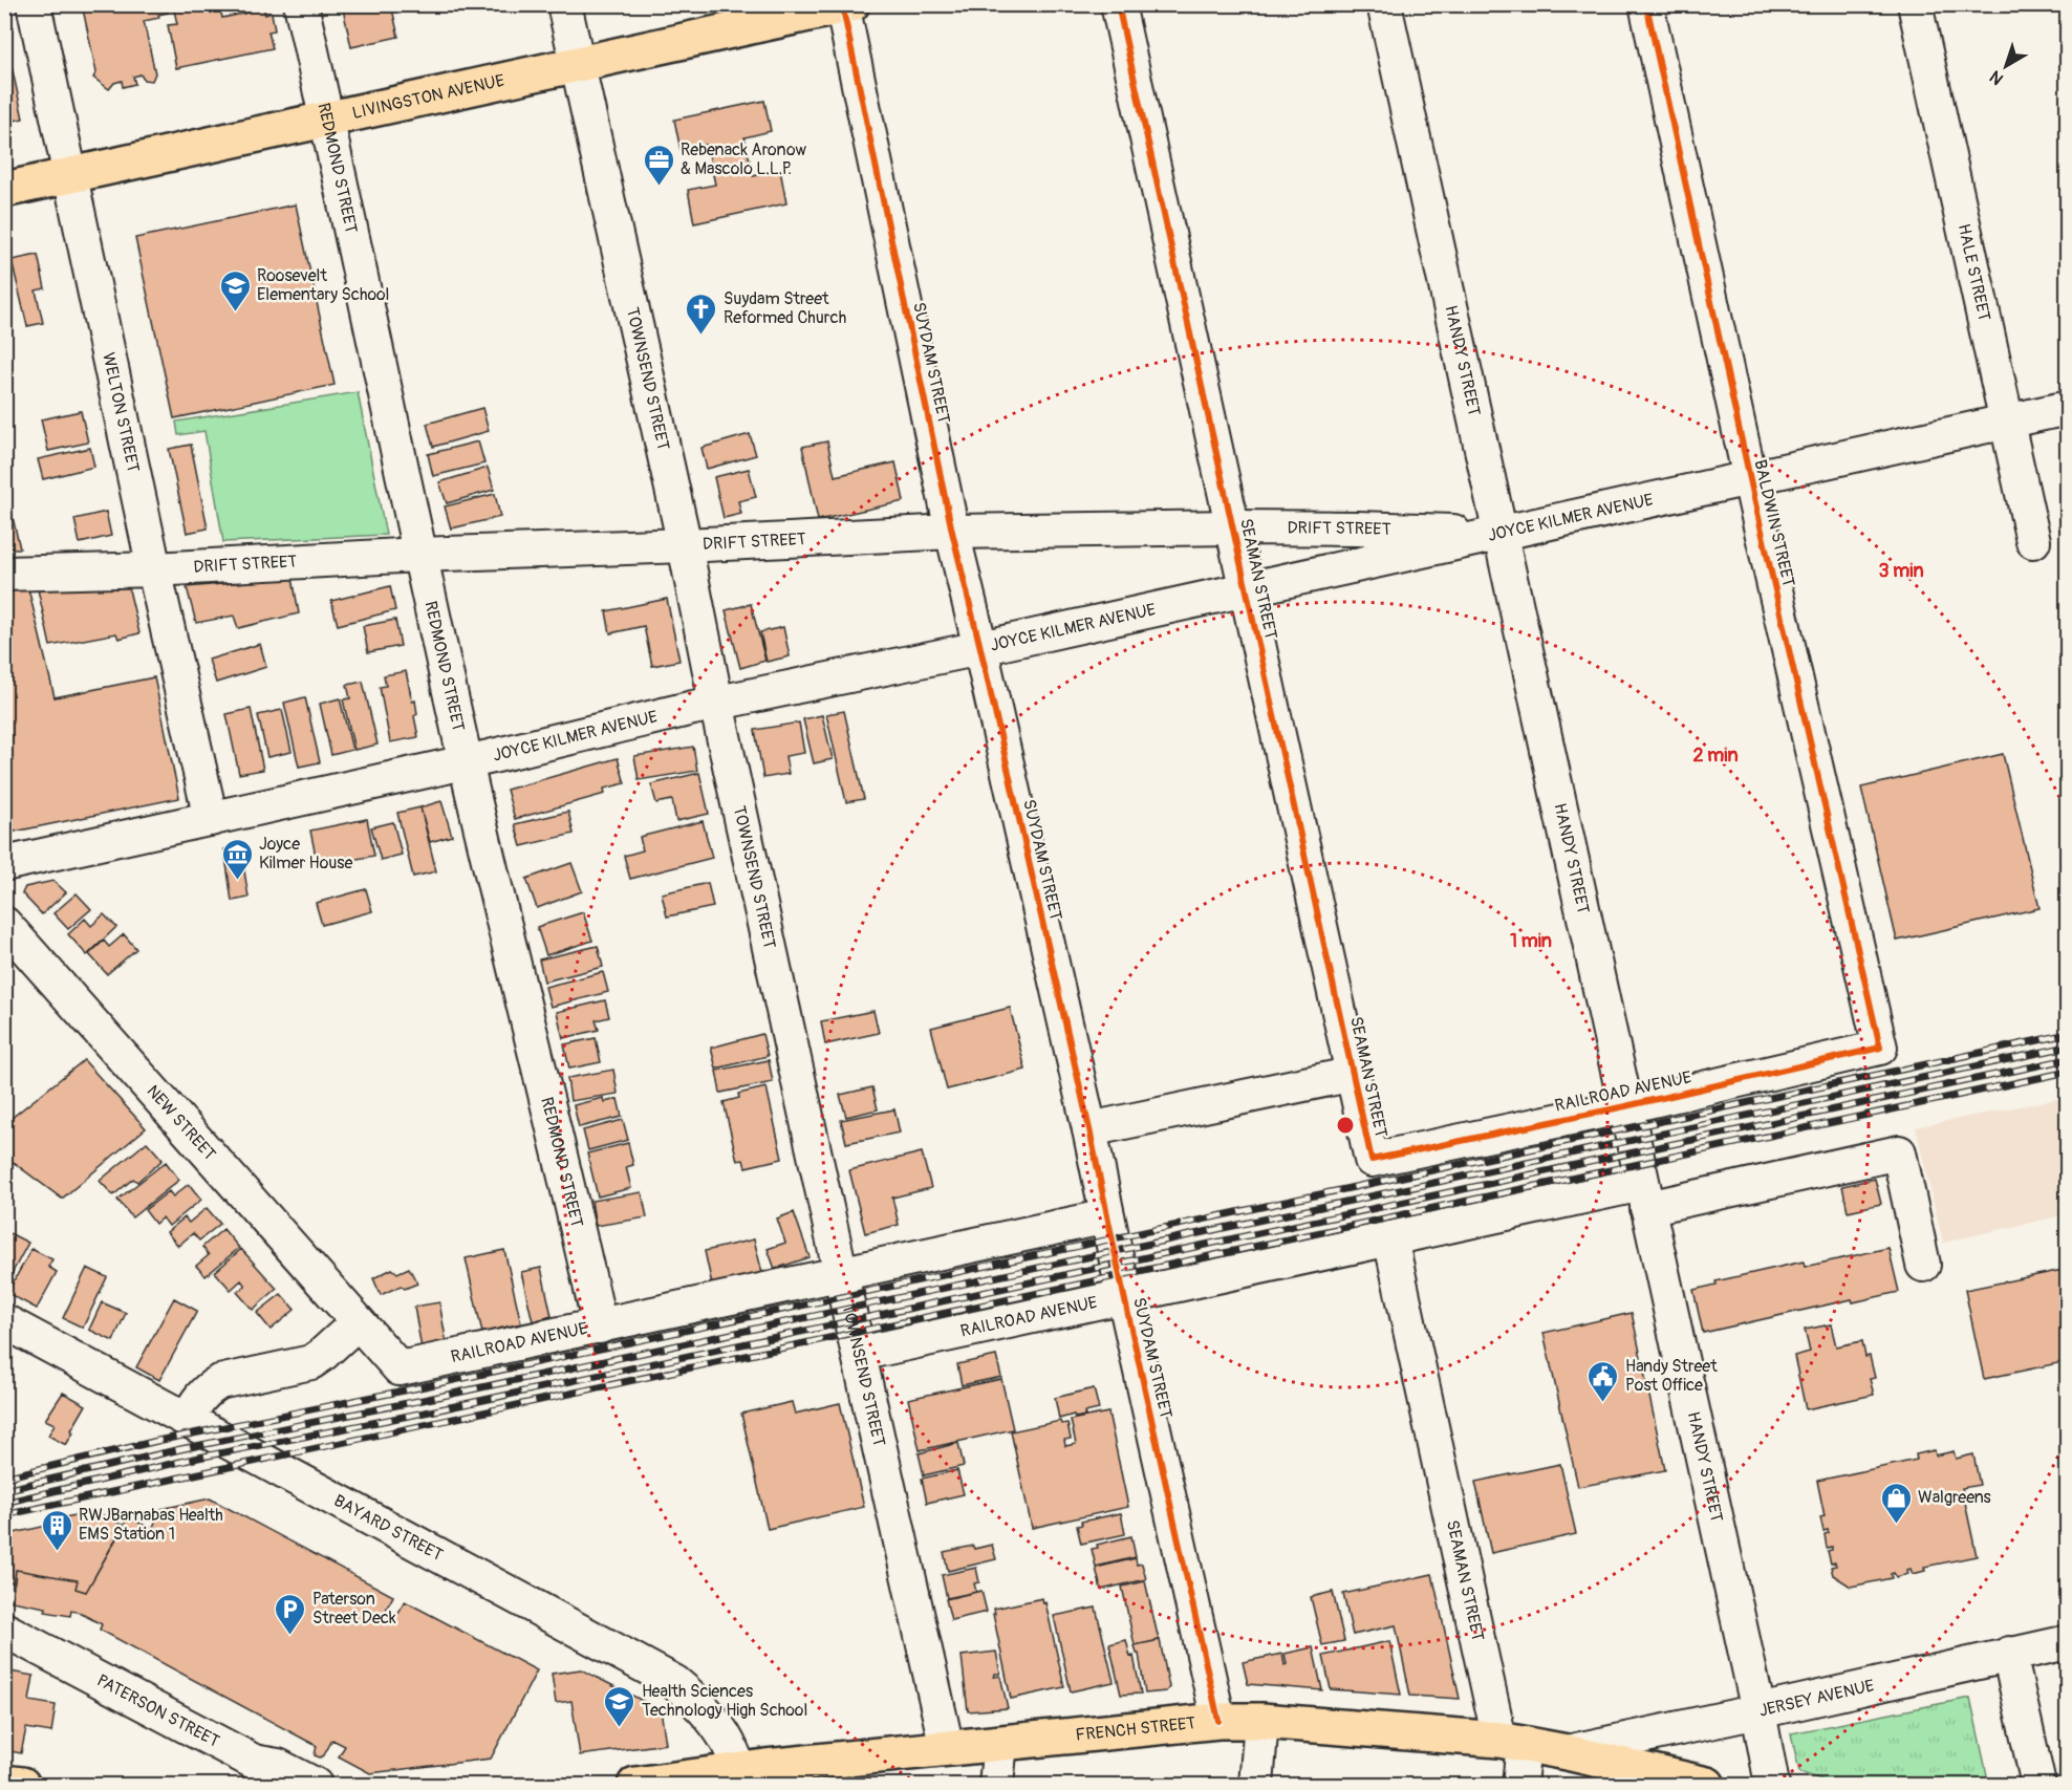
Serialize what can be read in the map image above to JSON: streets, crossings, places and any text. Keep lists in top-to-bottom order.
{
  "streets": {
    "main road": ["LIVINGSTON AVENUE", "FRENCH STREET"],
    "street": [
      "REDMOND STREET",
      "HALE STREET",
      "HANDY STREET",
      "SUYDAM STREET",
      "TOWNSEND STREET",
      "WELTON STREET",
      "JOYCE KILMER AVENUE",
      "BALDWIN STREET",
      "DRIFT STREET",
      "SEAMAN STREET",
      "RAILROAD AVENUE",
      "NEW STREET",
      "BAYARD STREET",
      "JERSEY AVENUE",
      "PATERSON STREET"
    ]
  },
  "crossings": [
    ["LIVINGSTON AVENUE", "REDMOND STREET"],
    ["LIVINGSTON AVENUE", "SUYDAM STREET"],
    ["LIVINGSTON AVENUE", "TOWNSEND STREET"],
    ["LIVINGSTON AVENUE", "WELTON STREET"],
    ["REDMOND STREET", "JOYCE KILMER AVENUE"],
    ["REDMOND STREET", "DRIFT STREET"],
    ["REDMOND STREET", "RAILROAD AVENUE"],
    ["HALE STREET", "JOYCE KILMER AVENUE"],
    ["HANDY STREET", "JOYCE KILMER AVENUE"],
    ["HANDY STREET", "DRIFT STREET"],
    ["HANDY STREET", "RAILROAD AVENUE"],
    ["HANDY STREET", "JERSEY AVENUE"],
    ["SUYDAM STREET", "JOYCE KILMER AVENUE"],
    ["SUYDAM STREET", "DRIFT STREET"],
    ["SUYDAM STREET", "RAILROAD AVENUE"],
    ["SUYDAM STREET", "FRENCH STREET"],
    ["TOWNSEND STREET", "JOYCE KILMER AVENUE"],
    ["TOWNSEND STREET", "DRIFT STREET"],
    ["TOWNSEND STREET", "RAILROAD AVENUE"],
    ["TOWNSEND STREET", "FRENCH STREET"],
    ["WELTON STREET", "JOYCE KILMER AVENUE"],
    ["WELTON STREET", "DRIFT STREET"],
    ["JOYCE KILMER AVENUE", "BALDWIN STREET"],
    ["JOYCE KILMER AVENUE", "DRIFT STREET"],
    ["JOYCE KILMER AVENUE", "SEAMAN STREET"],
    ["BALDWIN STREET", "RAILROAD AVENUE"],
    ["DRIFT STREET", "SEAMAN STREET"],
    ["SEAMAN STREET", "RAILROAD AVENUE"],
    ["SEAMAN STREET", "FRENCH STREET"],
    ["RAILROAD AVENUE", "NEW STREET"],
    ["BAYARD STREET", "FRENCH STREET"],
    ["JERSEY AVENUE", "FRENCH STREET"]
  ],
  "places": {
    "office": ["Rebenack Aronow & Mascolo L.L.P."],
    "school or university": ["Roosevelt Elementary School", "Health Sciences Technology High School"],
    "church": ["Suydam Street Reformed Church"],
    "museum": ["Joyce Kilmer House"],
    "public building": ["Handy Street Post Office"],
    "shop": ["Walgreens"],
    "building": ["RWJBarnabas Health EMS Station 1"],
    "parking": ["Paterson Street Deck"]
  },
  "north": "bottom left",
  "rings": ["3 min", "2 min", "1 min"]
}
